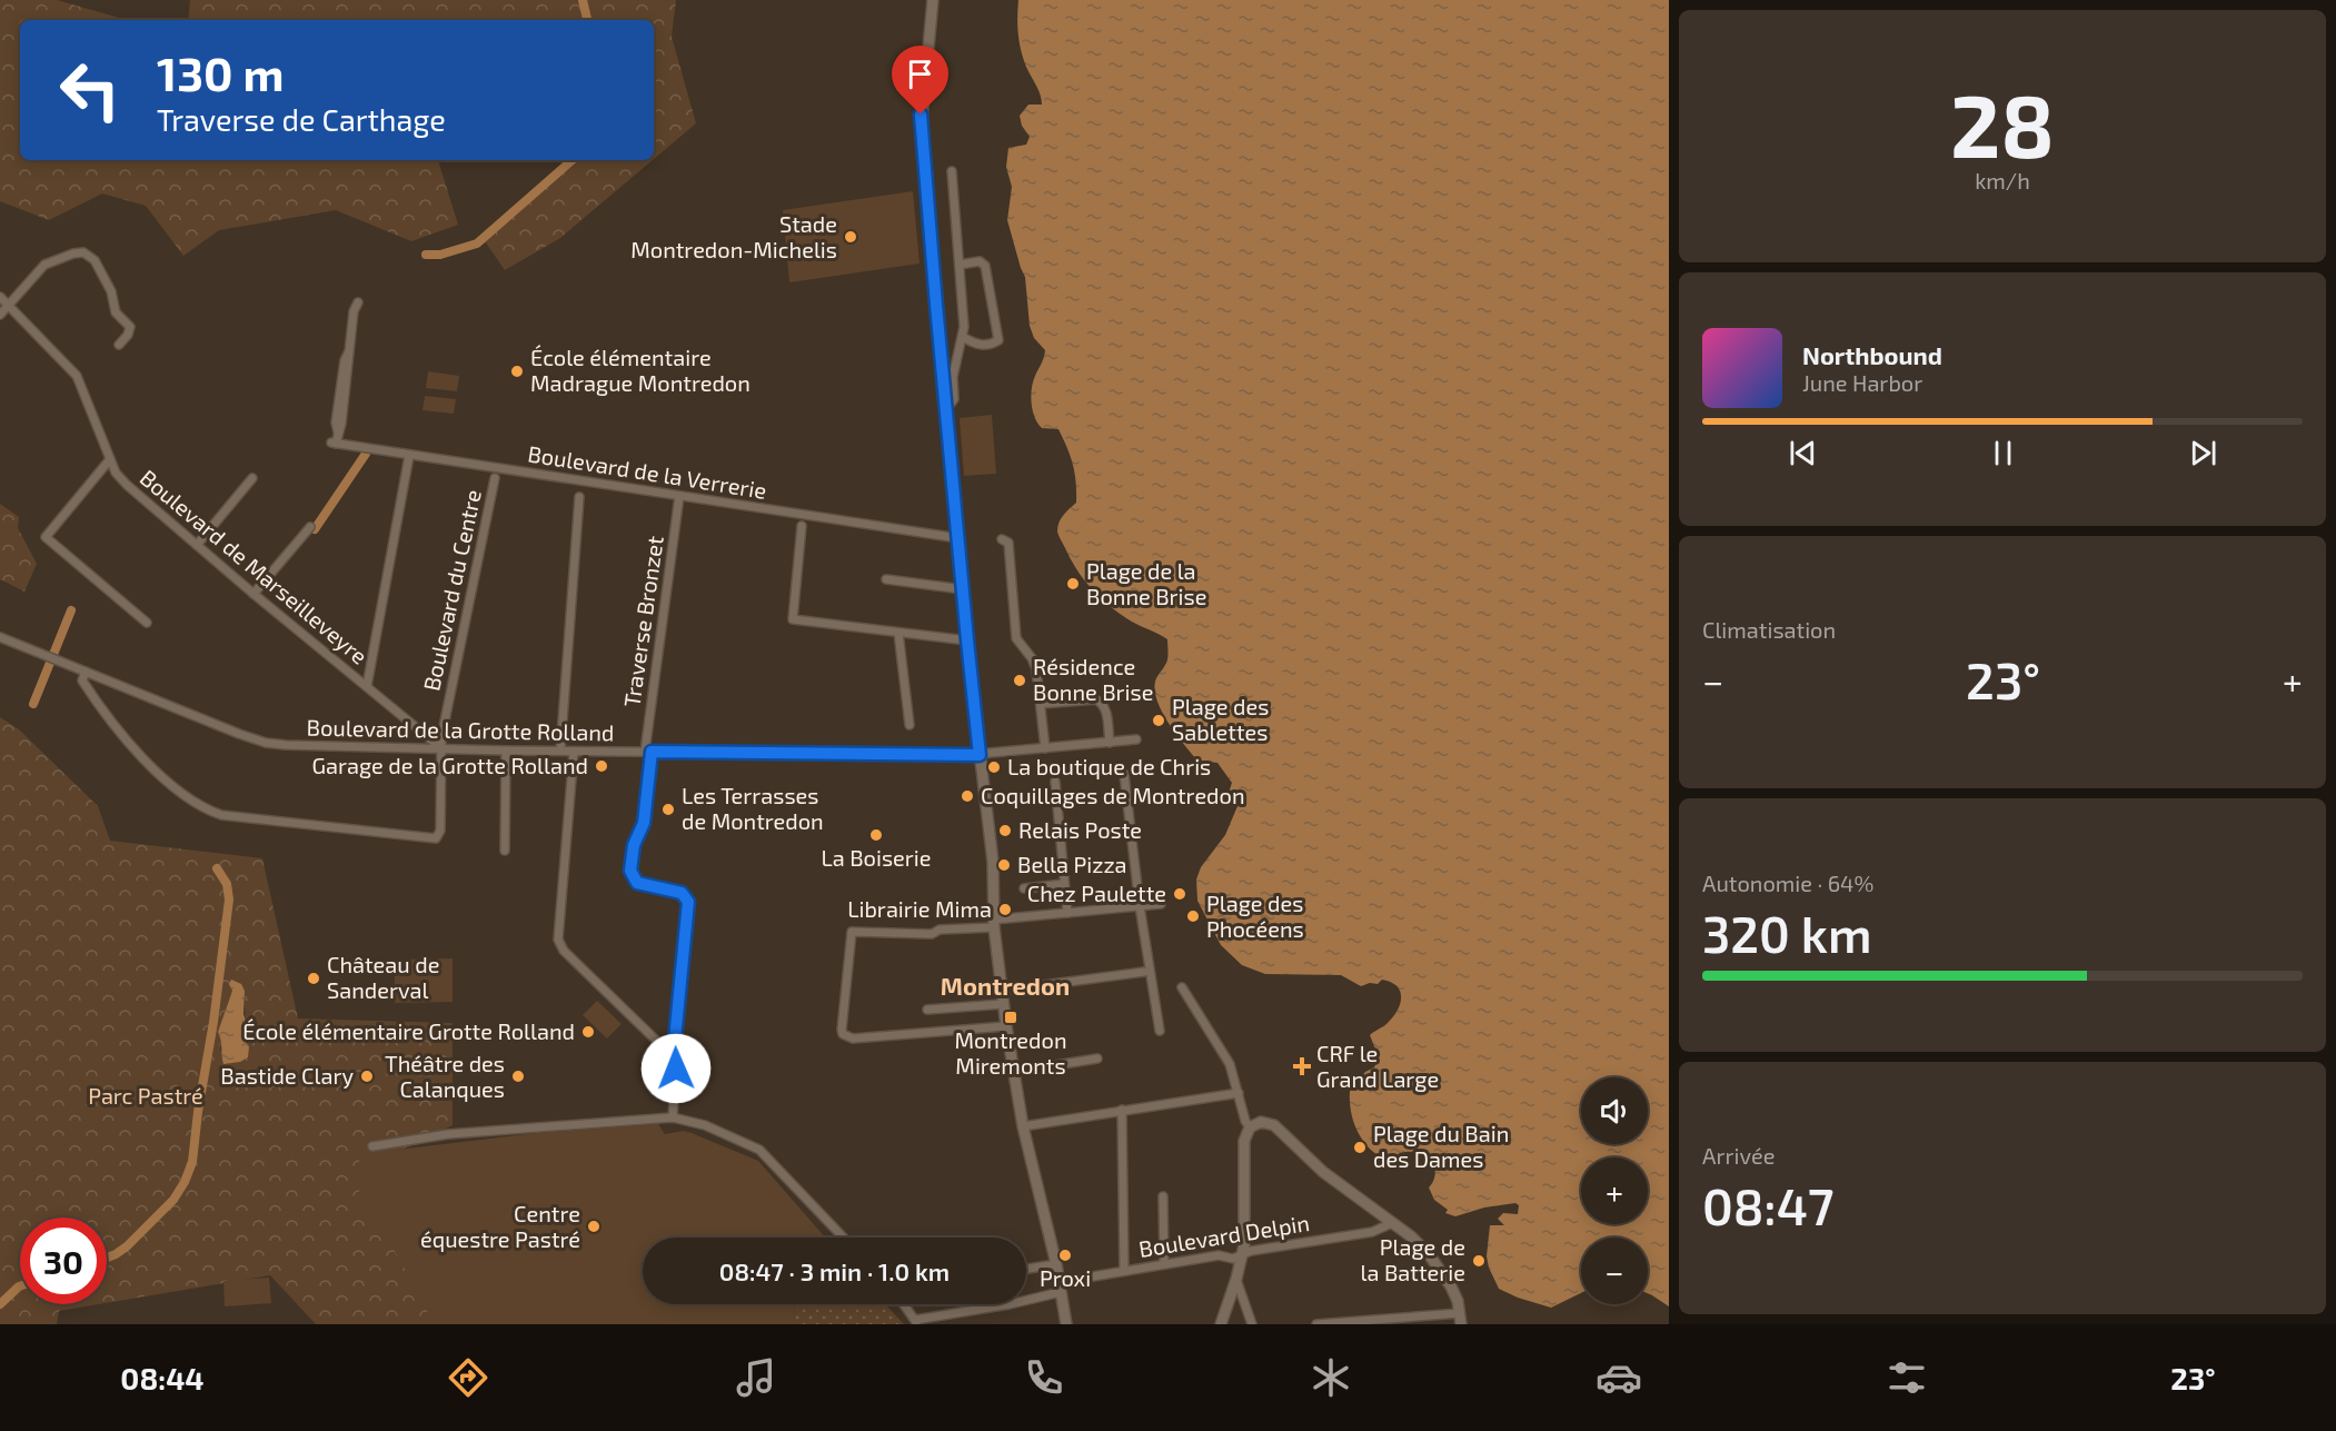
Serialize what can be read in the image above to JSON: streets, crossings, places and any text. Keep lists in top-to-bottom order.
{
  "streets": {
    "street": [
      "Boulevard de la Verrerie",
      "Boulevard de Marseilleveyre",
      "Boulevard du Centre",
      "Traverse Bronzet",
      "Boulevard de la Grotte Rolland",
      "Boulevard Delpin"
    ]
  },
  "crossings": [
    ["Boulevard de la Verrerie", "Traverse Bronzet"],
    ["Boulevard de Marseilleveyre", "Boulevard du Centre"],
    ["Boulevard de Marseilleveyre", "Boulevard de la Grotte Rolland"],
    ["Boulevard du Centre", "Boulevard de la Grotte Rolland"],
    ["Traverse Bronzet", "Boulevard de la Grotte Rolland"]
  ],
  "districts": ["Montredon"],
  "parks": ["Parc Pastré"],
  "places": {
    "other": [
      "Stade Montredon-Michelis",
      "École élémentaire Madrague Montredon",
      "Plage de la Bonne Brise",
      "Résidence Bonne Brise",
      "Plage des Sablettes",
      "Garage de la Grotte Rolland",
      "La boutique de Chris",
      "Coquillages de Montredon",
      "Les Terrasses de Montredon",
      "Relais Poste",
      "La Boiserie",
      "Bella Pizza",
      "Chez Paulette",
      "Librairie Mima",
      "Plage des Phocéens",
      "Château de Sanderval",
      "École élémentaire Grotte Rolland",
      "Bastide Clary",
      "Théâtre des Calanques",
      "Plage du Bain des Dames",
      "Centre équestre Pastré",
      "Proxi",
      "Plage de la Batterie"
    ],
    "transit": ["Montredon Miremonts"],
    "health": ["CRF le Grand Large"]
  },
  "page": {
    "tile": [
      ["28", "km/h"],
      "Climatisation",
      ["Autonomie · 64%", "320 km"],
      ["Arrivée", "08:47"]
    ],
    "turn": ["130 m", "Traverse de Carthage"],
    "song": ["Northbound", "June Harbor"],
    "heat": ["−", "23°", "+"],
    "map_buttons": ["+", "−"],
    "limit": "30",
    "trip": "08:47 · 3 min · 1.0 km",
    "tabs": ["08:44", "23°"]
  }
}
